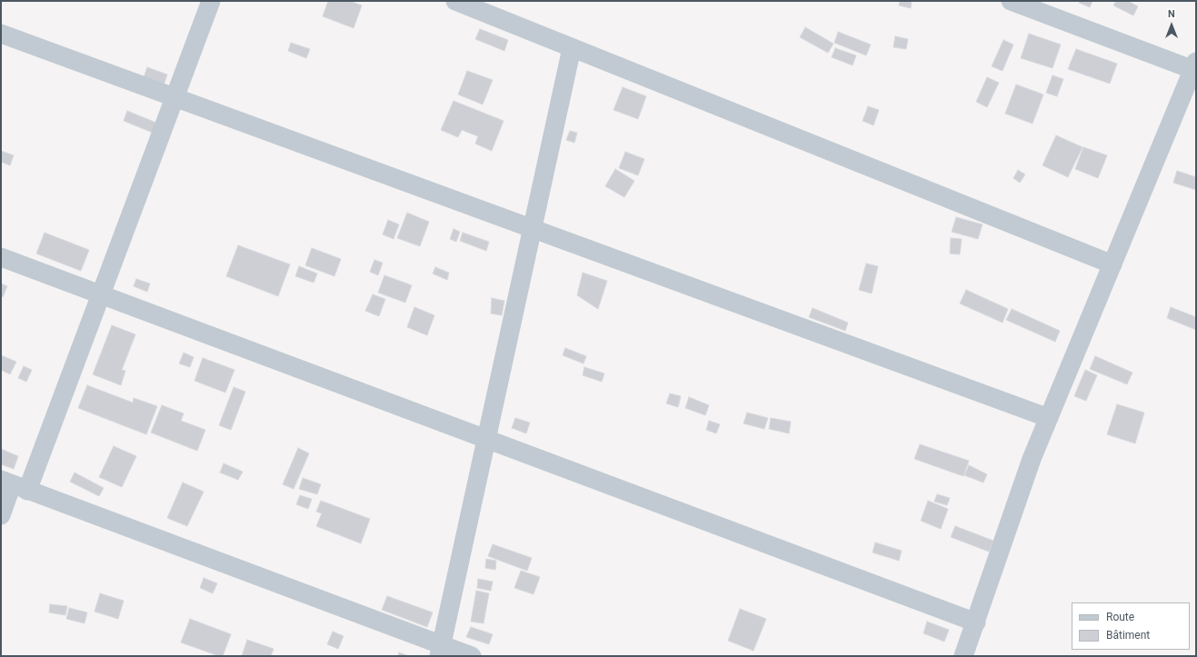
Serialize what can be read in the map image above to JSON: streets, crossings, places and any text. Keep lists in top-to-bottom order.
{
  "legend": ["Route", "Bâtiment"],
  "north": "top"
}
